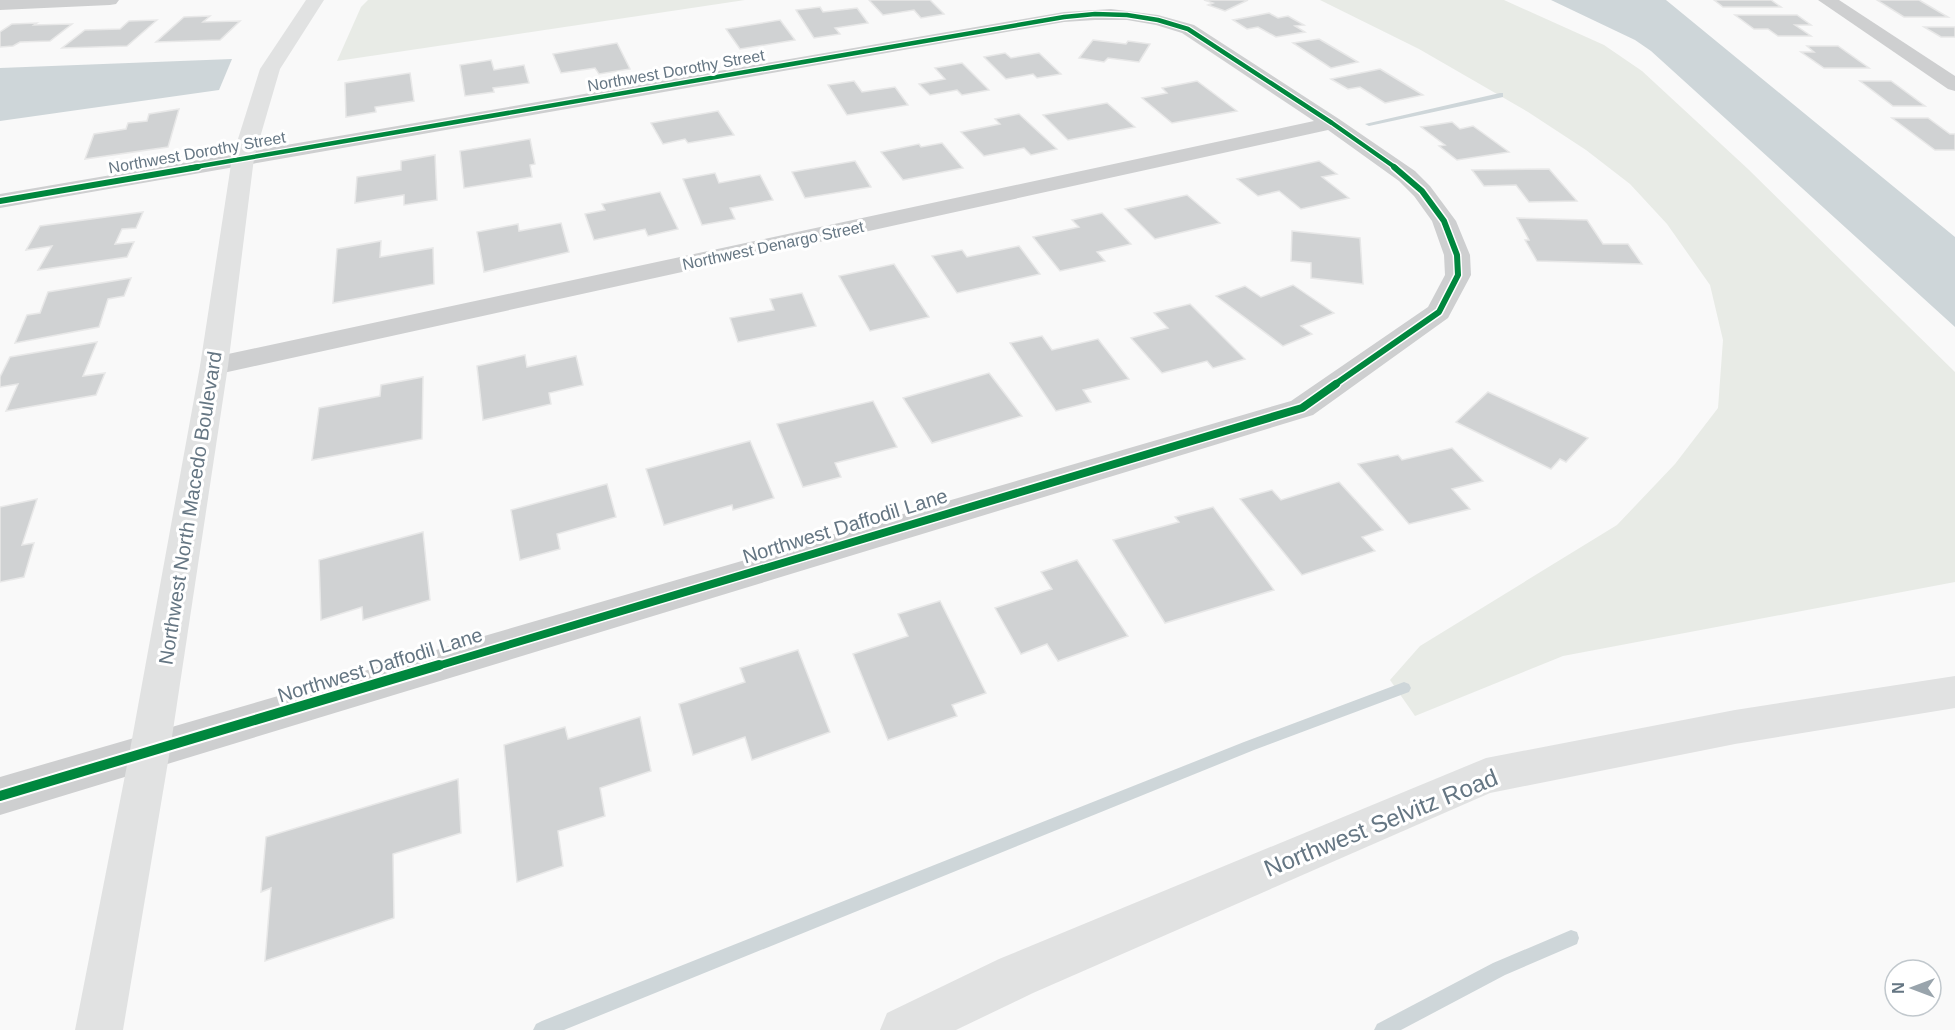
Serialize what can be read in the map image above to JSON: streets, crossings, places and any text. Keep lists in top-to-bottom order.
{
  "streets": {
    "street": [
      "Northwest Dorothy Street",
      "Northwest Denargo Street",
      "Northwest North Macedo Boulevard",
      "Northwest Daffodil Lane",
      "Northwest Selvitz Road"
    ]
  },
  "crossings": [
    ["Northwest Dorothy Street", "Northwest Denargo Street"],
    ["Northwest Dorothy Street", "Northwest North Macedo Boulevard"],
    ["Northwest Dorothy Street", "Northwest Daffodil Lane"],
    ["Northwest Denargo Street", "Northwest North Macedo Boulevard"],
    ["Northwest Denargo Street", "Northwest Daffodil Lane"],
    ["Northwest North Macedo Boulevard", "Northwest Daffodil Lane"]
  ],
  "north": "left"
}
